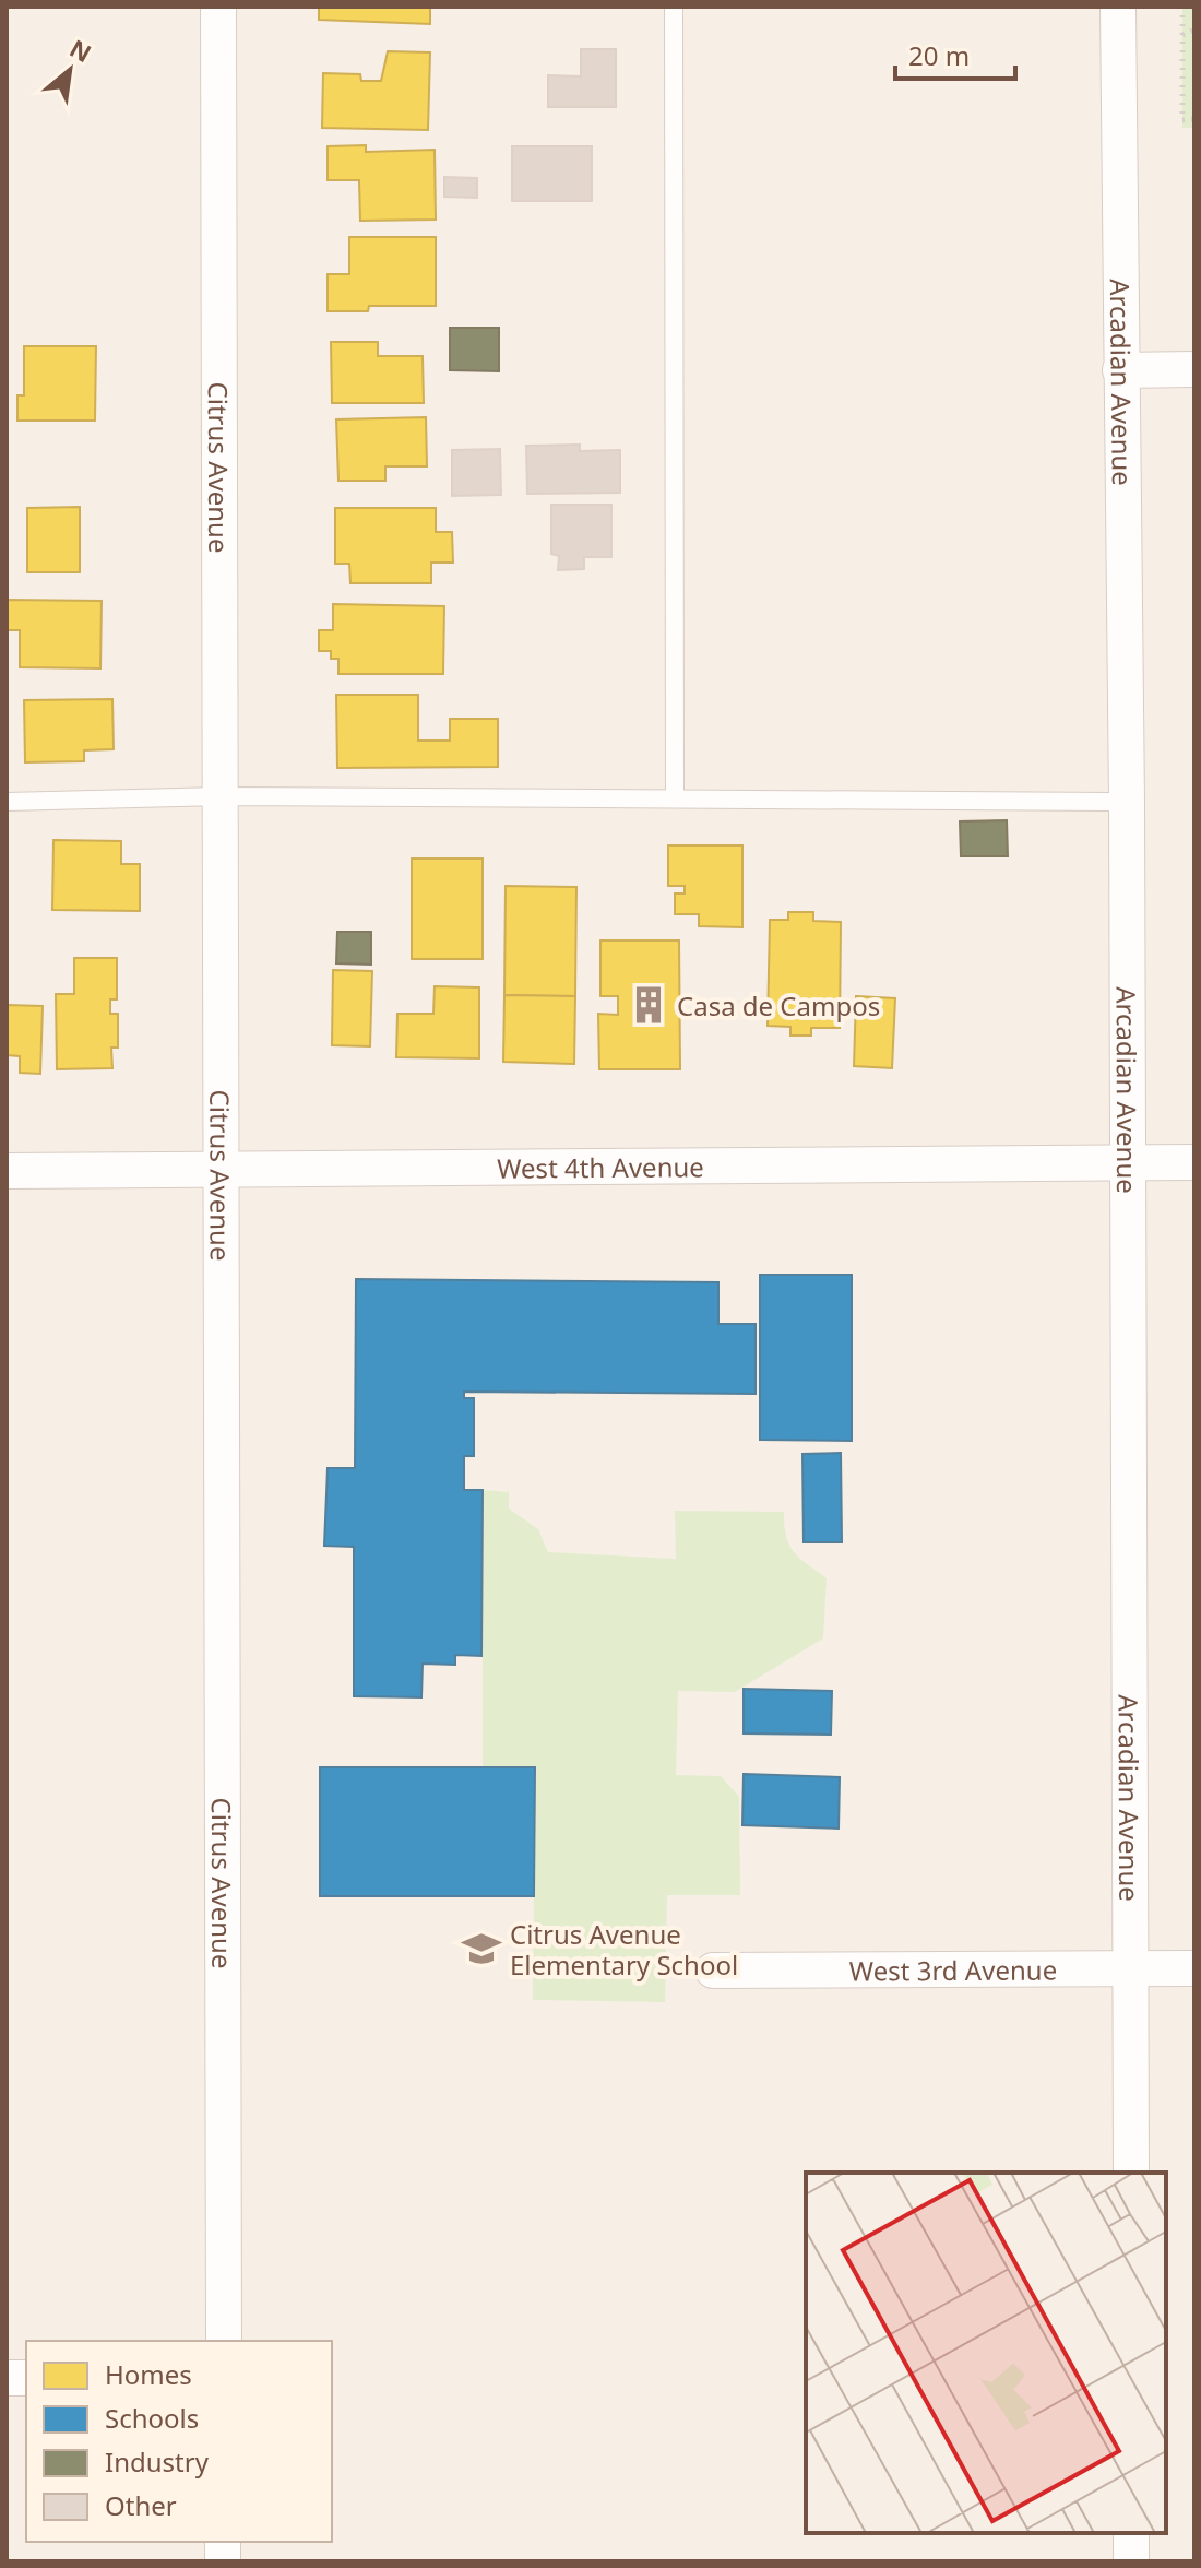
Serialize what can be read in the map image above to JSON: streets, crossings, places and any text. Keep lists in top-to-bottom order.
{
  "streets": {
    "street": [
      "Arcadian Avenue",
      "Citrus Avenue",
      "West 4th Avenue",
      "West 3rd Avenue"
    ]
  },
  "crossings": [
    ["Arcadian Avenue", "West 4th Avenue"],
    ["Arcadian Avenue", "West 3rd Avenue"],
    ["Citrus Avenue", "West 4th Avenue"]
  ],
  "places": {
    "building": ["Casa de Campos"],
    "school or university": ["Citrus Avenue Elementary School"]
  },
  "legend": [
    "Homes",
    "Schools",
    "Industry",
    "Other"
  ],
  "scale_bar": "20 m",
  "north": "top right"
}
